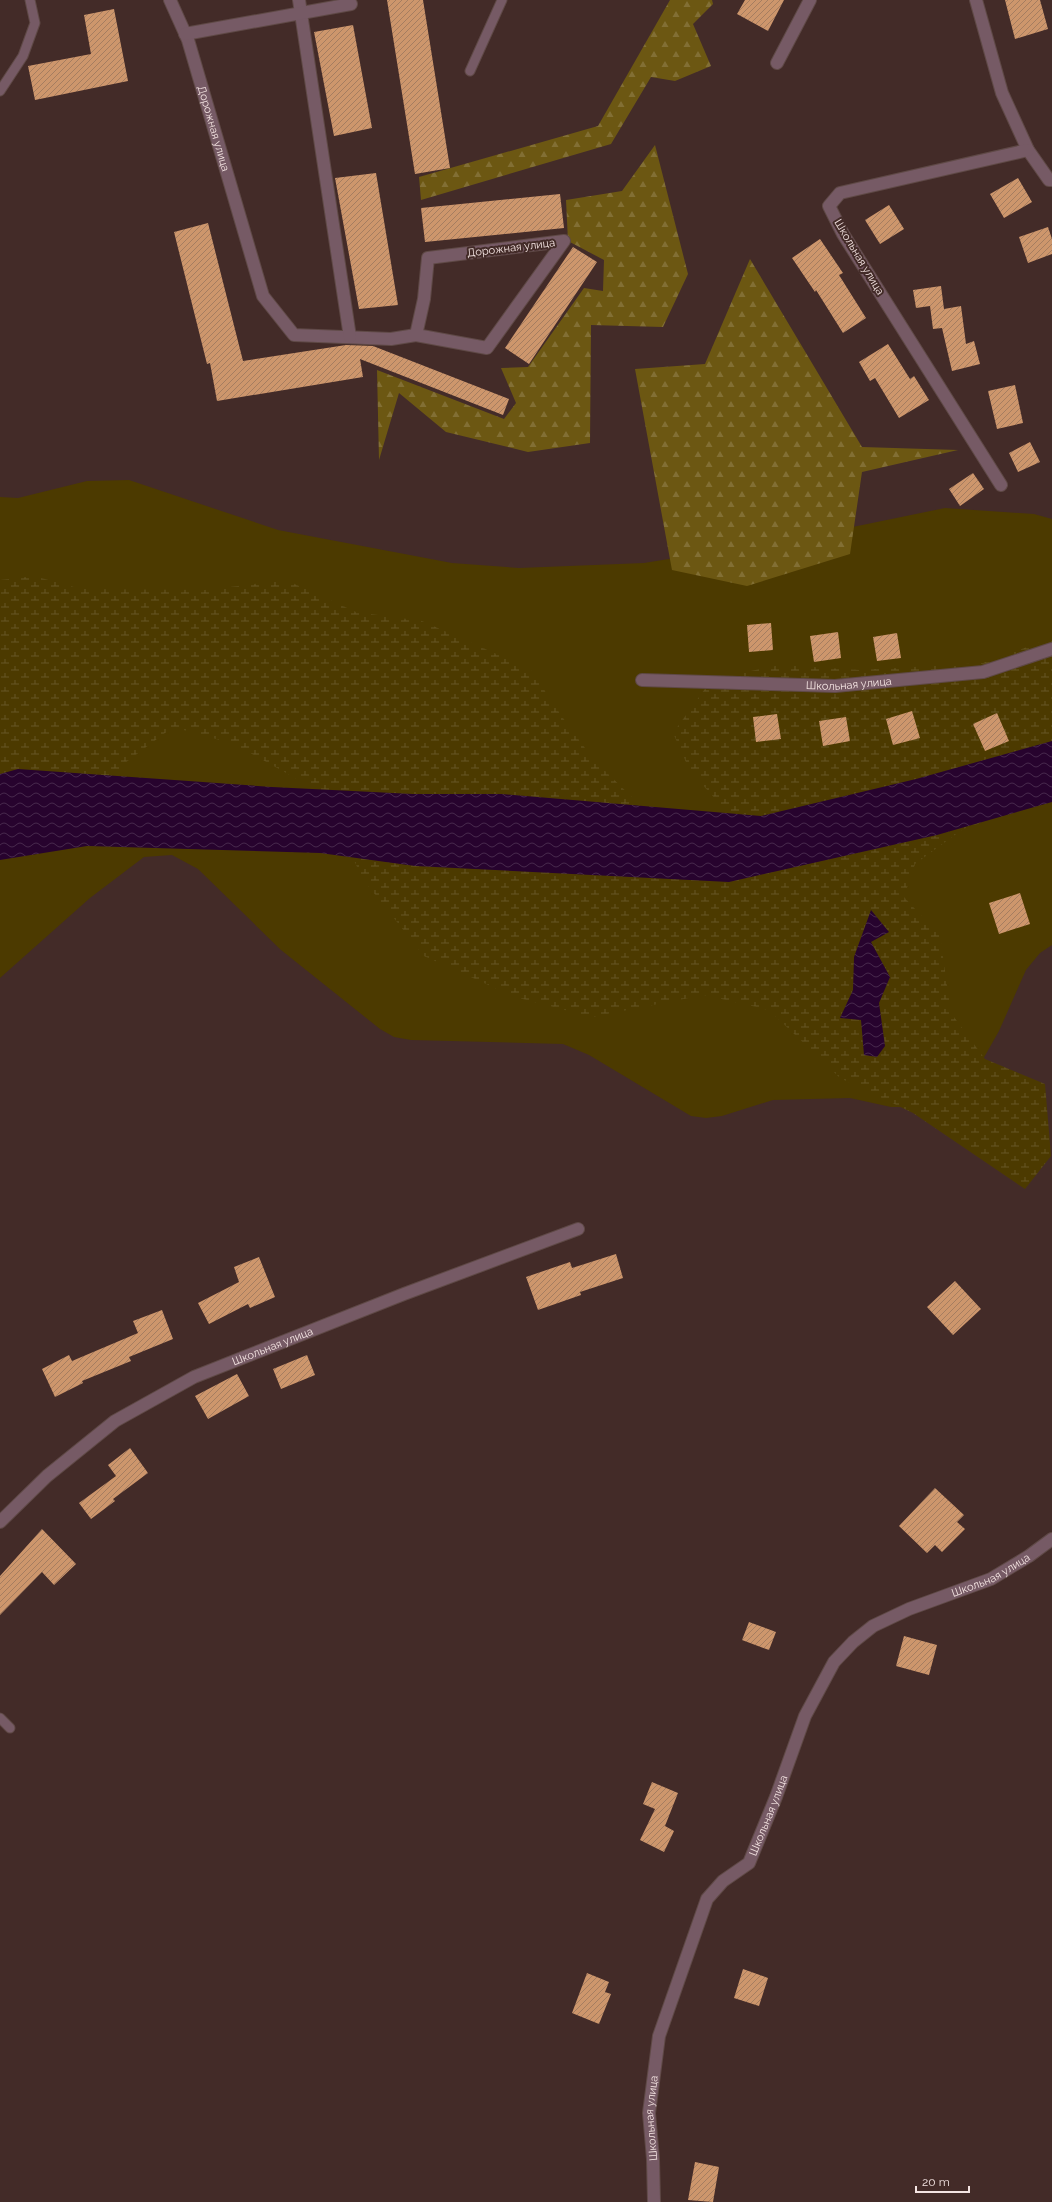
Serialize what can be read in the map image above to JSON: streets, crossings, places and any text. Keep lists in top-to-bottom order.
{
  "streets": {
    "street": ["Дорожная улица", "Школьная улица"]
  },
  "scale_bar": "20 m"
}
